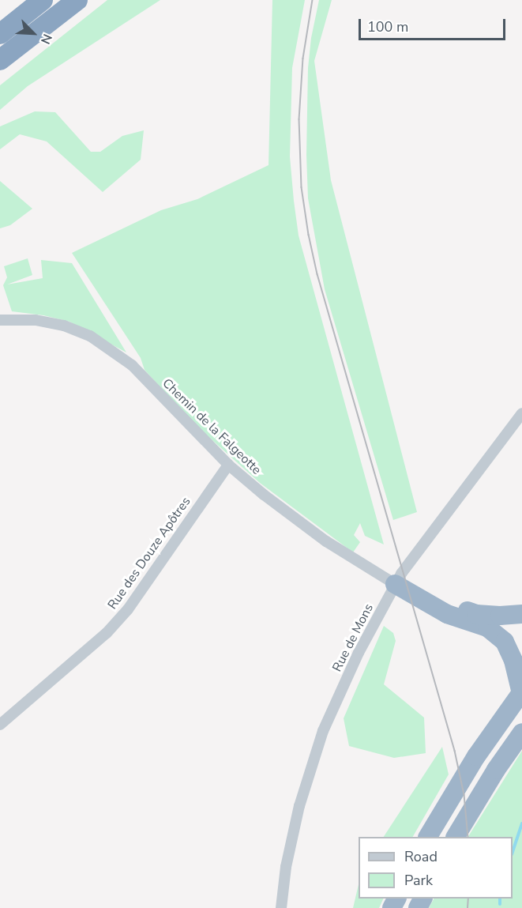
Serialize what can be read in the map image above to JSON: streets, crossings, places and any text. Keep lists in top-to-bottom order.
{
  "streets": {
    "street": ["Chemin de la Falgeotte", "Rue des Douze Apôtres", "Rue de Mons"]
  },
  "crossings": [
    ["Chemin de la Falgeotte", "Rue des Douze Apôtres"],
    ["Chemin de la Falgeotte", "Rue de Mons"]
  ],
  "legend": ["Road", "Park"],
  "scale_bar": "100 m",
  "north": "bottom right"
}
